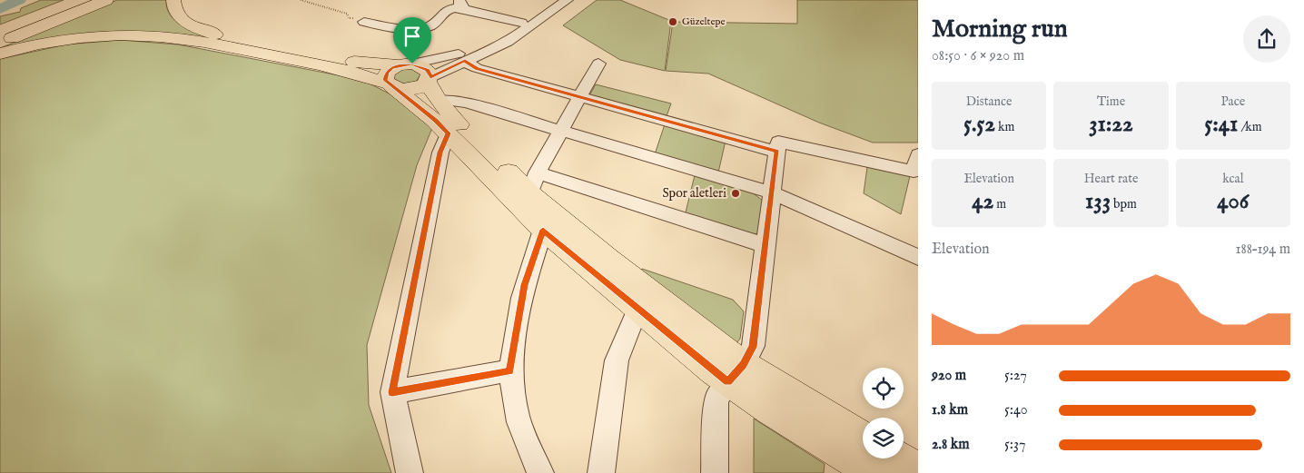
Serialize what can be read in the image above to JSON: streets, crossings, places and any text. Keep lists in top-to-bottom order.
{
  "places": ["Güzeltepe", "Spor aletleri"],
  "page": {
    "heading": ["Morning run", "08:50 · 6 × 920 m"],
    "stats": [
      ["Distance", "5.52 km"],
      ["Time", "31:22"],
      ["Pace", "5:41 /km"],
      ["Elevation", "42 m"],
      ["Heart rate", "133 bpm"],
      ["kcal", "406"]
    ],
    "chart": ["Elevation", "188–194 m"],
    "list": [
      {
        "name": "920 m",
        "note": "5:27"
      },
      {
        "name": "1.8 km",
        "note": "5:40"
      },
      {
        "name": "2.8 km",
        "note": "5:37"
      }
    ]
  }
}
